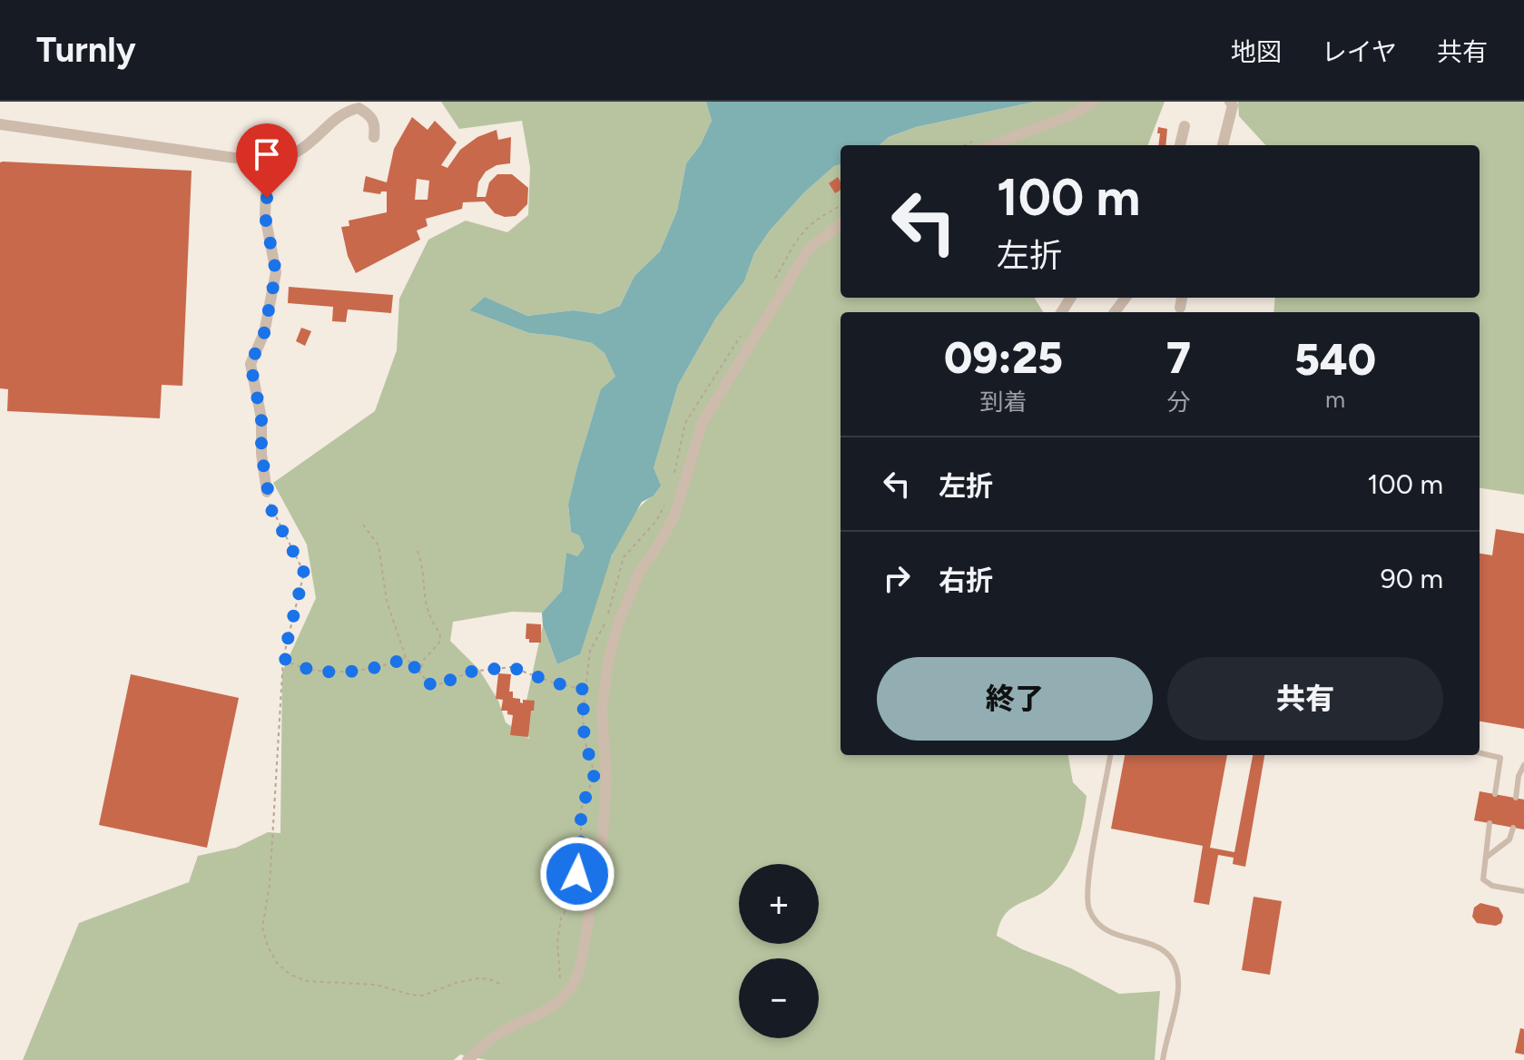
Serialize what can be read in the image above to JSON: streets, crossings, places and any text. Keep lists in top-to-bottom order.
{
  "page": {
    "header": "Turnly",
    "nav": ["地図", "レイヤ", "共有"],
    "turn": ["100 m", "左折"],
    "eta": [
      "09:25",
      "到着",
      "7",
      "分",
      "540",
      "m"
    ],
    "list": [
      {
        "name": "左折",
        "value": "100 m"
      },
      {
        "name": "右折",
        "value": "90 m"
      }
    ],
    "buttons": ["終了", "共有"],
    "map_buttons": ["+", "−"]
  }
}
